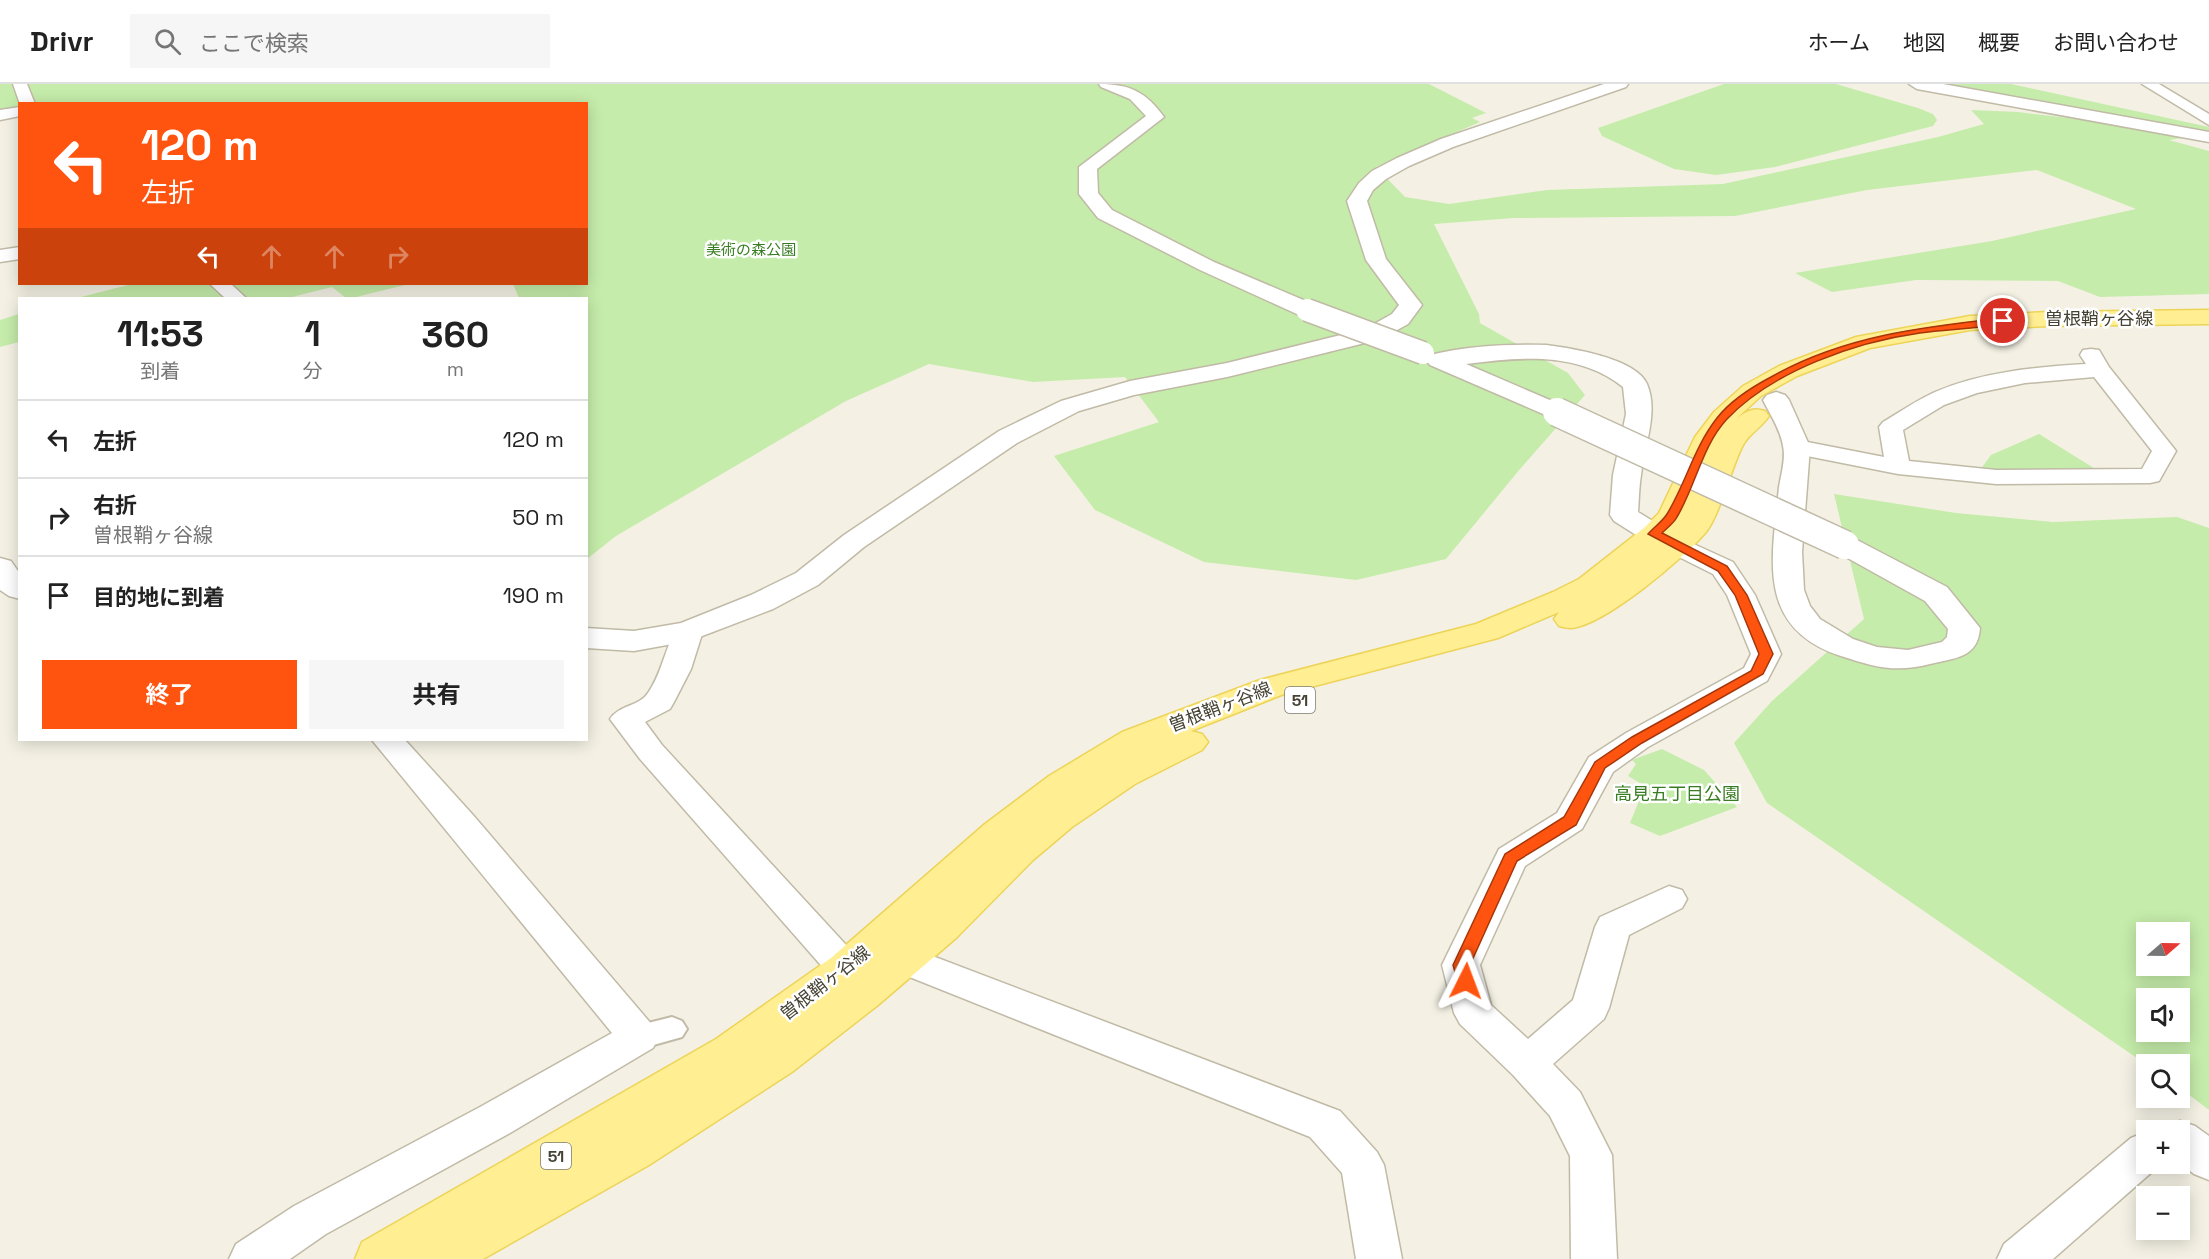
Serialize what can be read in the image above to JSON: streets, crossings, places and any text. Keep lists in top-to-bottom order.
{
  "streets": {
    "main road": ["曽根鞘ヶ谷線", "51"]
  },
  "parks": ["美術の森公園", "高見五丁目公園"],
  "north": "right",
  "page": {
    "header": "Drivr",
    "search": "ここで検索",
    "nav": [
      "ホーム",
      "地図",
      "概要",
      "お問い合わせ"
    ],
    "turn": ["120 m", "左折"],
    "eta": [
      "11:53",
      "到着",
      "1",
      "分",
      "360",
      "m"
    ],
    "list": [
      {
        "name": "左折",
        "value": "120 m"
      },
      {
        "name": "右折",
        "note": "曽根鞘ヶ谷線",
        "value": "50 m"
      },
      {
        "name": "目的地に到着",
        "value": "190 m"
      }
    ],
    "buttons": ["終了", "共有"],
    "map_buttons": ["+", "−"]
  }
}
